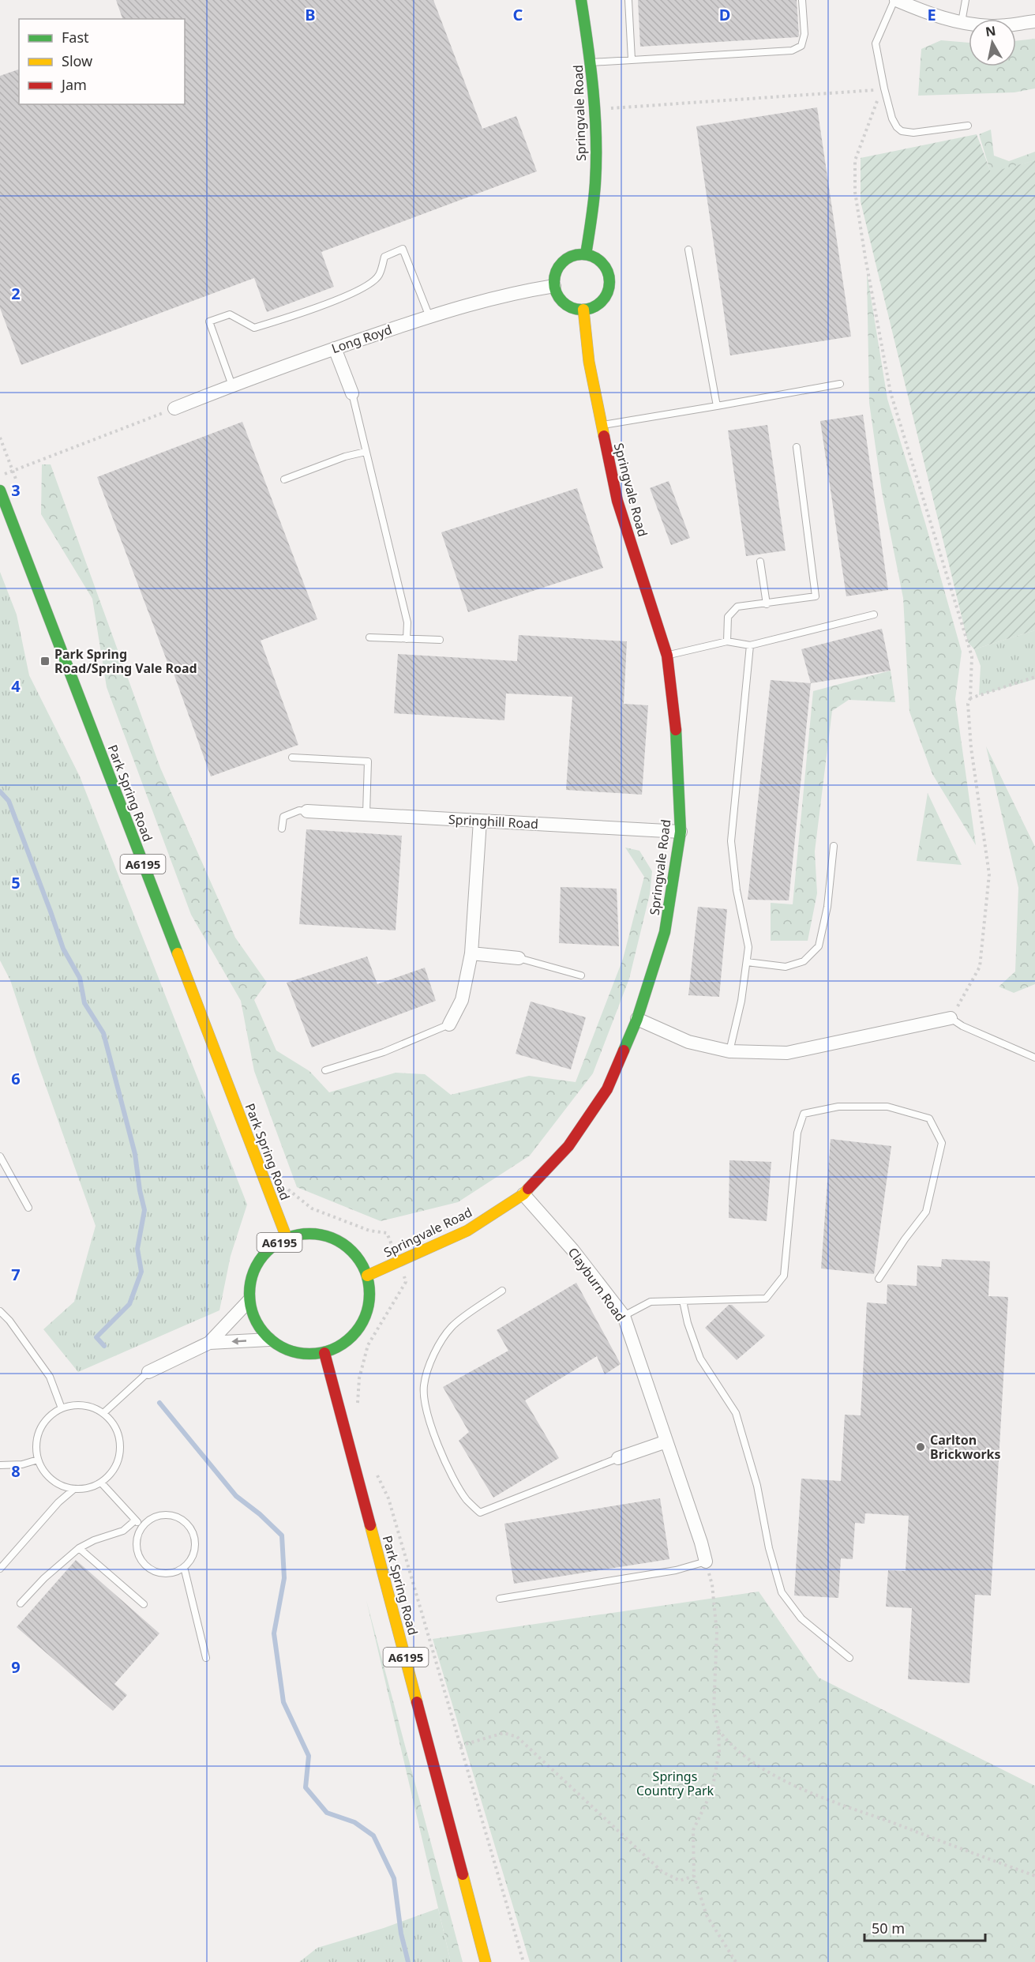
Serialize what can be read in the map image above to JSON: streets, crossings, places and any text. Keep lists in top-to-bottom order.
{
  "streets": {
    "main road": ["Springvale Road", "Park Spring Road", "A6195"],
    "street": ["Long Royd", "Springhill Road", "Clayburn Road"]
  },
  "crossings": [
    ["Springvale Road", "Long Royd"],
    ["Springvale Road", "Park Spring Road"],
    ["Springvale Road", "Springhill Road"],
    ["Springvale Road", "A6195"],
    ["Springvale Road", "Clayburn Road"],
    ["Park Spring Road", "A6195"]
  ],
  "parks": ["Springs Country Park"],
  "places": {
    "transit": ["Park Spring Road/Spring Vale Road"],
    "other": ["Carlton Brickworks"]
  },
  "legend": ["Fast", "Slow", "Jam"],
  "scale_bar": "50 m",
  "north": "top",
  "grid": {
    "columns": [
      "B",
      "C",
      "D",
      "E"
    ],
    "rows": [
      "2",
      "3",
      "4",
      "5",
      "6",
      "7",
      "8",
      "9"
    ]
  }
}
